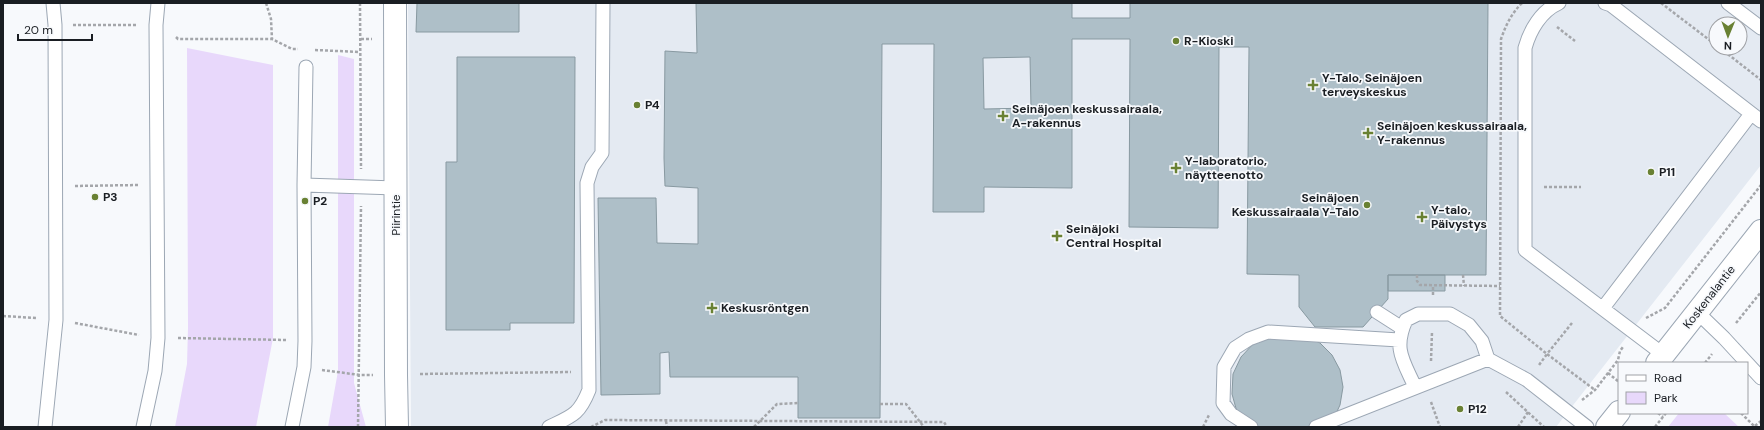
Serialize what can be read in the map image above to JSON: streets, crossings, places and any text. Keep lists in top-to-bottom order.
{
  "streets": {
    "street": ["Piirintie", "Koskenalantie"]
  },
  "places": {
    "other": [
      "R-Kioski",
      "P4",
      "P11",
      "P3",
      "P2",
      "Seinäjoen Keskussairaala Y-Talo",
      "P12"
    ],
    "health": [
      "Y-Talo, Seinäjoen terveyskeskus",
      "Seinäjoen keskussairaala, A-rakennus",
      "Seinäjoen keskussairaala, Y-rakennus",
      "Y-laboratorio, näytteenotto",
      "Y-talo, Päivystys",
      "Seinäjoki Central Hospital",
      "Keskusröntgen"
    ]
  },
  "legend": ["Road", "Park"],
  "scale_bar": "20 m",
  "north": "bottom"
}
